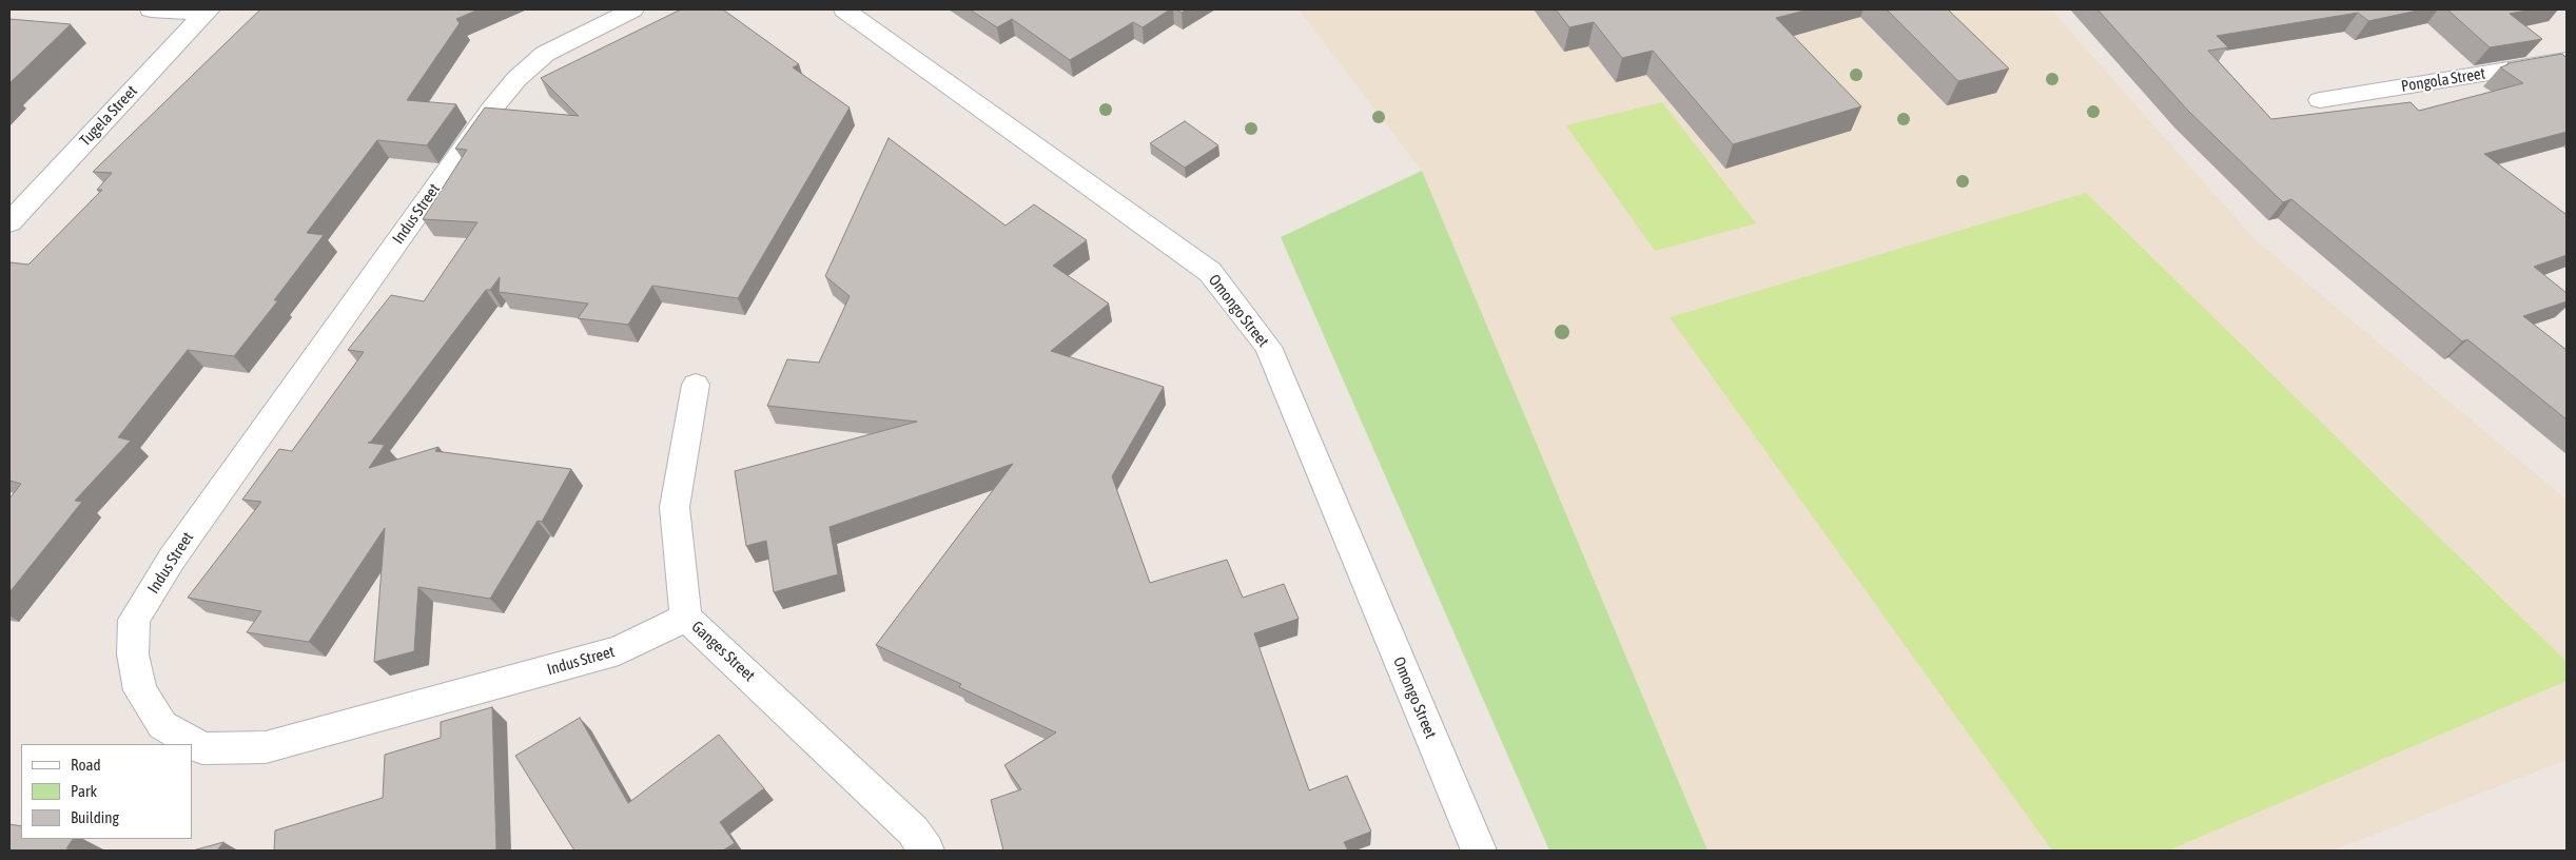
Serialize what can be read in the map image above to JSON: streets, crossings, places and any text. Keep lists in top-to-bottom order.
{
  "streets": {
    "street": [
      "Pongola Street",
      "Tugela Street",
      "Indus Street",
      "Omongo Street",
      "Ganges Street"
    ]
  },
  "crossings": [
    ["Indus Street", "Ganges Street"]
  ],
  "legend": ["Road", "Park", "Building"]
}
